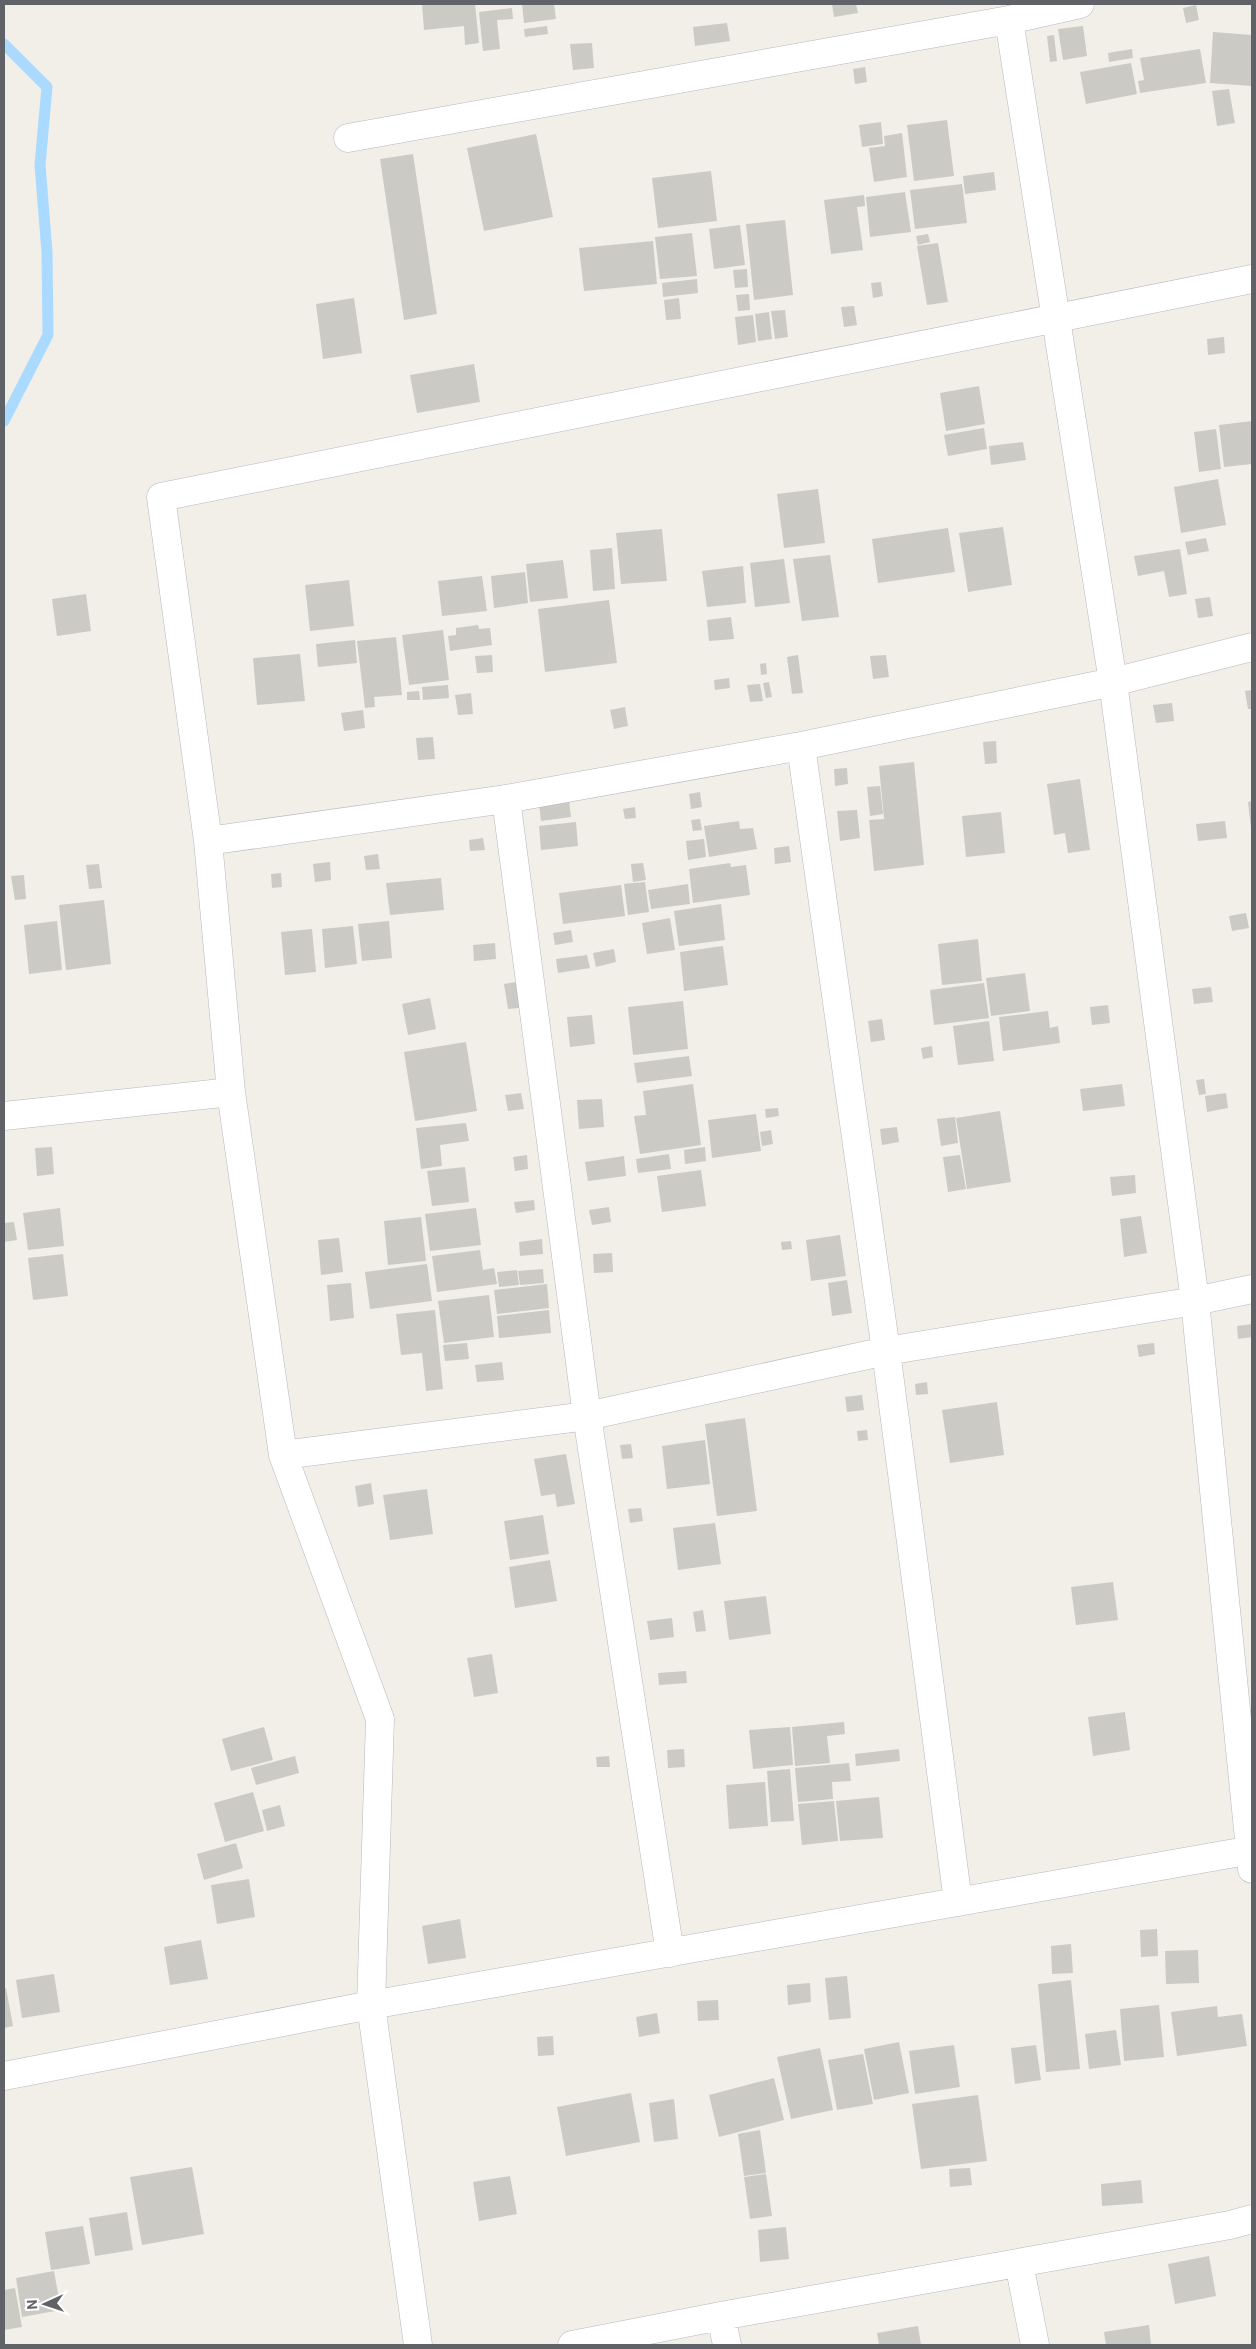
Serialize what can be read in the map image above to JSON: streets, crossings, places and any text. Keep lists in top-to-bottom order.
{
  "north": "left"
}
